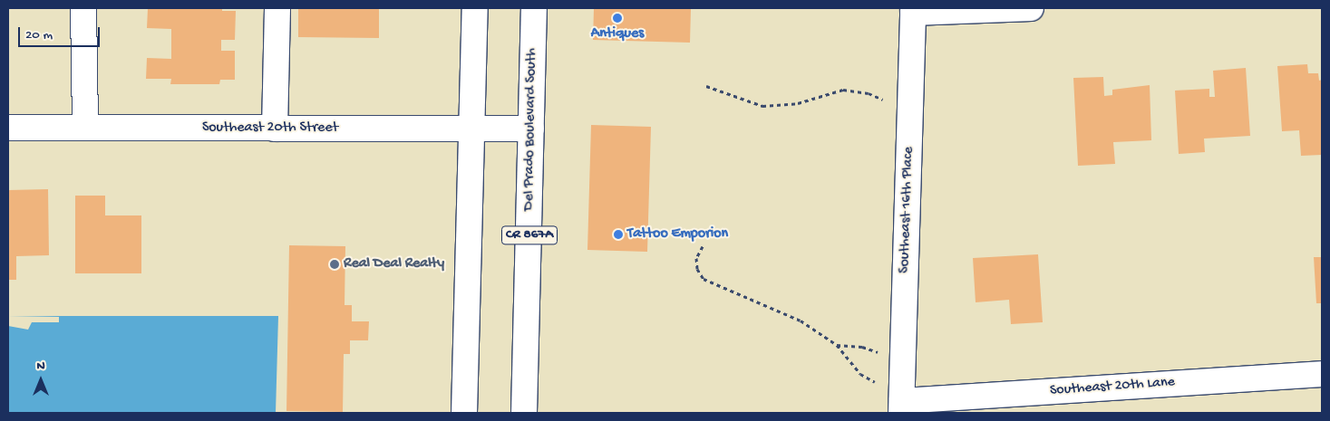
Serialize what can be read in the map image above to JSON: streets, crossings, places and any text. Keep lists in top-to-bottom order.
{
  "streets": {
    "street": [
      "Southeast 20th Street",
      "Del Prado Boulevard South",
      "Southeast 16th Place",
      "CR 867A",
      "Southeast 20th Lane"
    ]
  },
  "crossings": [
    ["Southeast 20th Street", "Del Prado Boulevard South"],
    ["Southeast 16th Place", "Southeast 20th Lane"]
  ],
  "places": ["Antiques", "Tattoo Emporion", "Real Deal Realty"],
  "scale_bar": "20 m",
  "north": "top"
}
